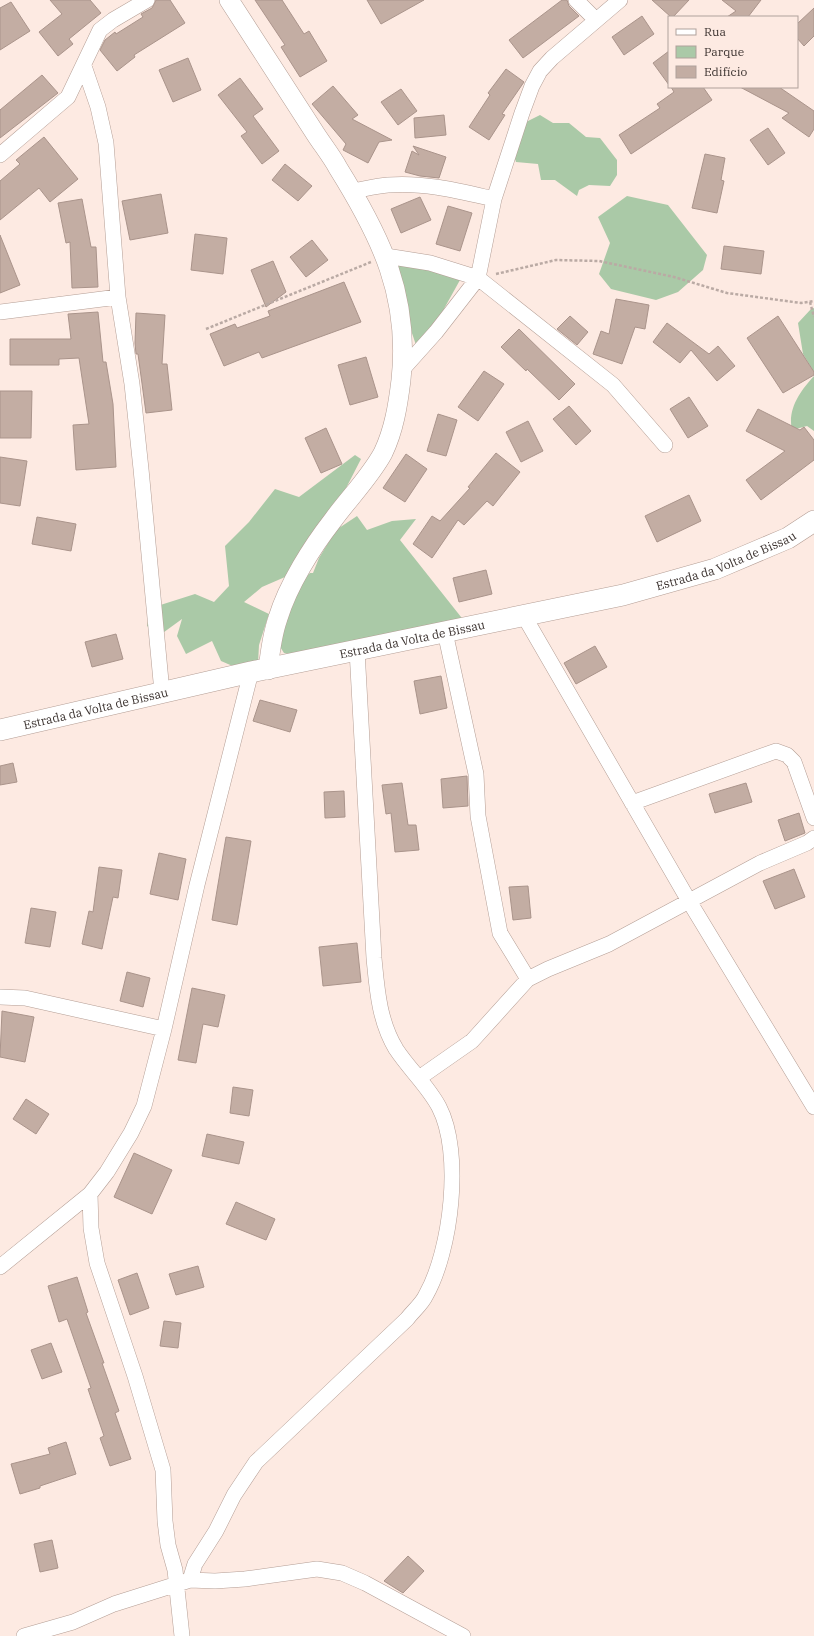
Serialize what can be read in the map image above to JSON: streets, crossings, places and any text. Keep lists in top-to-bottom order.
{
  "streets": {
    "main road": ["Estrada da Volta de Bissau"]
  },
  "legend": ["Rua", "Parque", "Edifício"]
}
